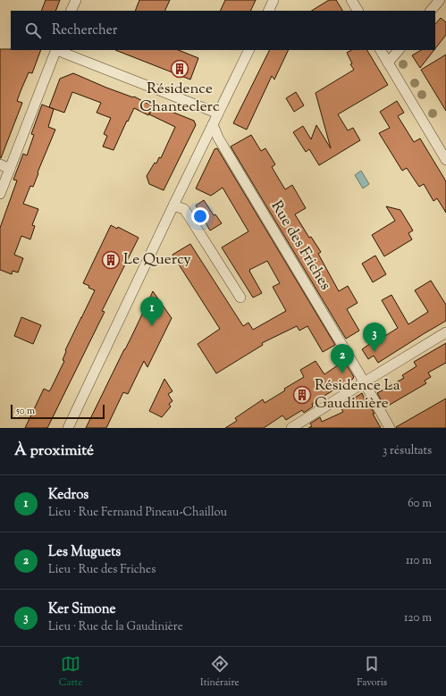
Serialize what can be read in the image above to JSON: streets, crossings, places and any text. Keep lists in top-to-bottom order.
{
  "streets": {
    "street": ["Rue des Friches"]
  },
  "places": {
    "building": ["Résidence Chanteclerc", "Le Quercy", "Résidence La Gaudinière"]
  },
  "scale_bar": "50 m",
  "page": {
    "search": "Rechercher",
    "pins": ["1", "3", "2"],
    "scale": "50 m",
    "heading": ["À proximité", "3 résultats"],
    "list": [
      {
        "mark": "1",
        "name": "Kedros",
        "note": "Lieu · Rue Fernand Pineau-Chaillou",
        "value": "60 m"
      },
      {
        "mark": "2",
        "name": "Les Muguets",
        "note": "Lieu · Rue des Friches",
        "value": "110 m"
      },
      {
        "mark": "3",
        "name": "Ker Simone",
        "note": "Lieu · Rue de la Gaudinière",
        "value": "120 m"
      }
    ],
    "nav": ["Carte", "Itinéraire", "Favoris"]
  }
}
